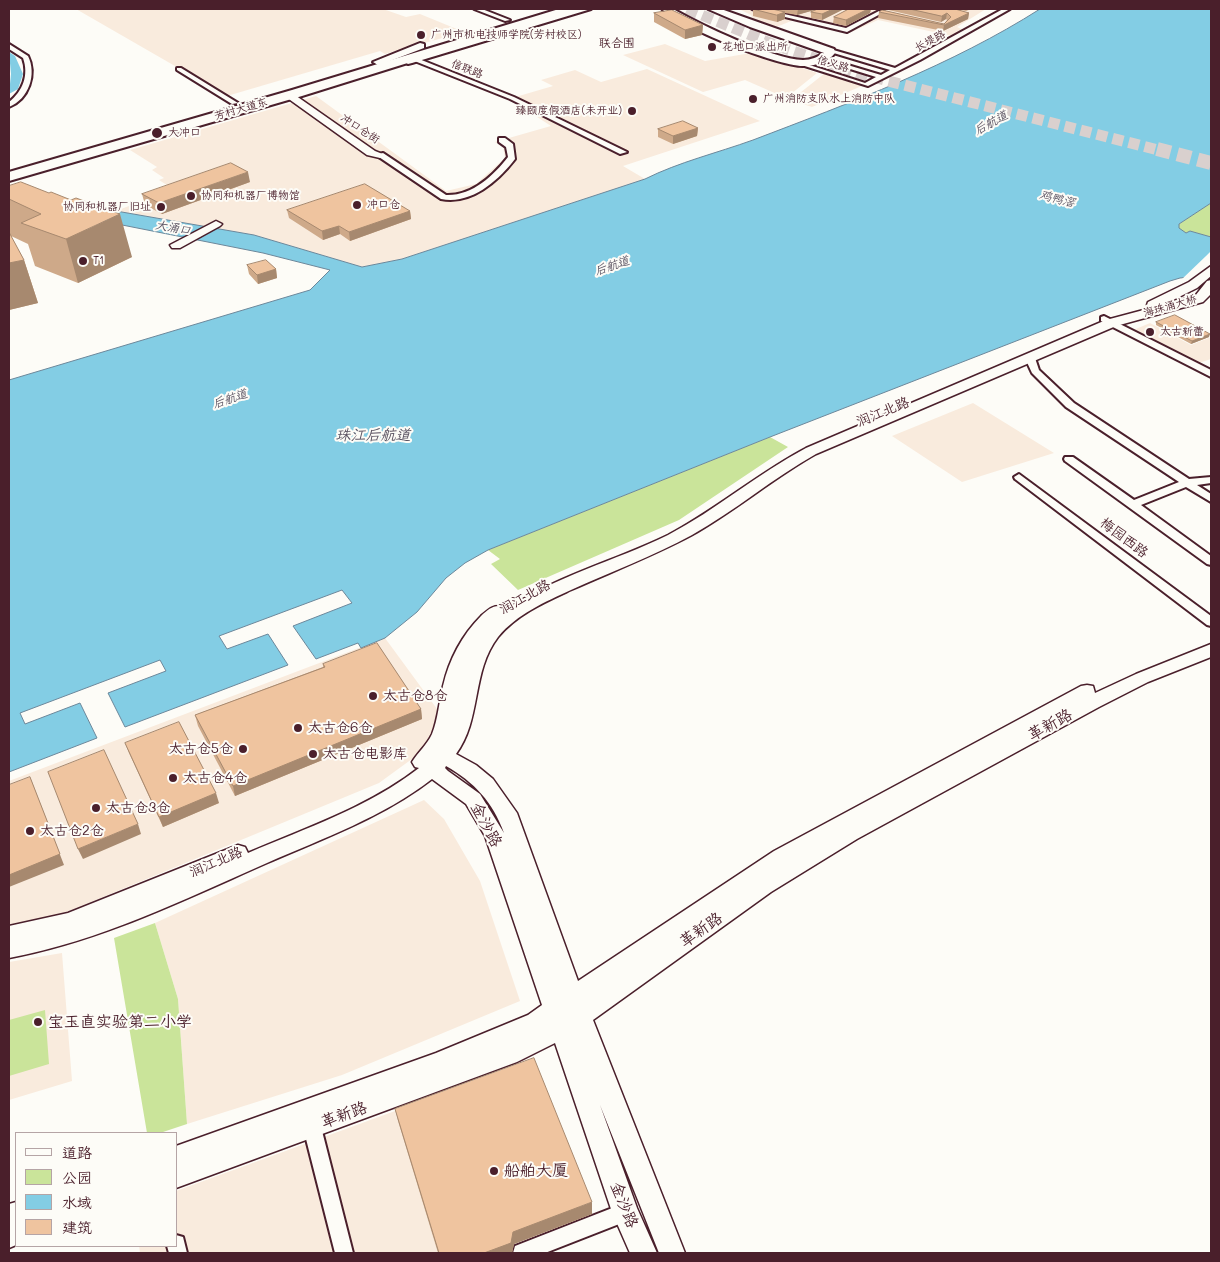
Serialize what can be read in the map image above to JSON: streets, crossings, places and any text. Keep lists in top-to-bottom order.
{
  "streets": {
    "highway": ["芳村大道东"],
    "main road": [
      "冲口仓街",
      "海珠涌大桥",
      "润江北路",
      "革新路",
      "金沙路"
    ],
    "street": [
      "长堤路",
      "信义路",
      "信联路",
      "梅园西路"
    ]
  },
  "crossings": [
    ["长堤路", "信义路"],
    ["信联路", "芳村大道东"],
    ["芳村大道东", "冲口仓街"],
    ["海珠涌大桥", "润江北路"],
    ["润江北路", "金沙路"],
    ["革新路", "金沙路"]
  ],
  "districts": ["联合围"],
  "water": [
    "后航道",
    "鸡鸭滘",
    "大涌口",
    "珠江后航道"
  ],
  "places": [
    "广州市机电技师学院(芳村校区)",
    "花地口派出所",
    "广州消防支队水上消防中队",
    "臻颐度假酒店(未开业)",
    "大冲口",
    "协同和机器厂博物馆",
    "冲口仓",
    "协同和机器厂旧址",
    "T1",
    "太古新蕾",
    "太古仓8仓",
    "太古仓6仓",
    "太古仓5仓",
    "太古仓电影库",
    "太古仓4仓",
    "太古仓3仓",
    "太古仓2仓",
    "宝玉直实验第二小学",
    "船舶大厦"
  ],
  "legend": [
    "道路",
    "公园",
    "水域",
    "建筑"
  ]
}
